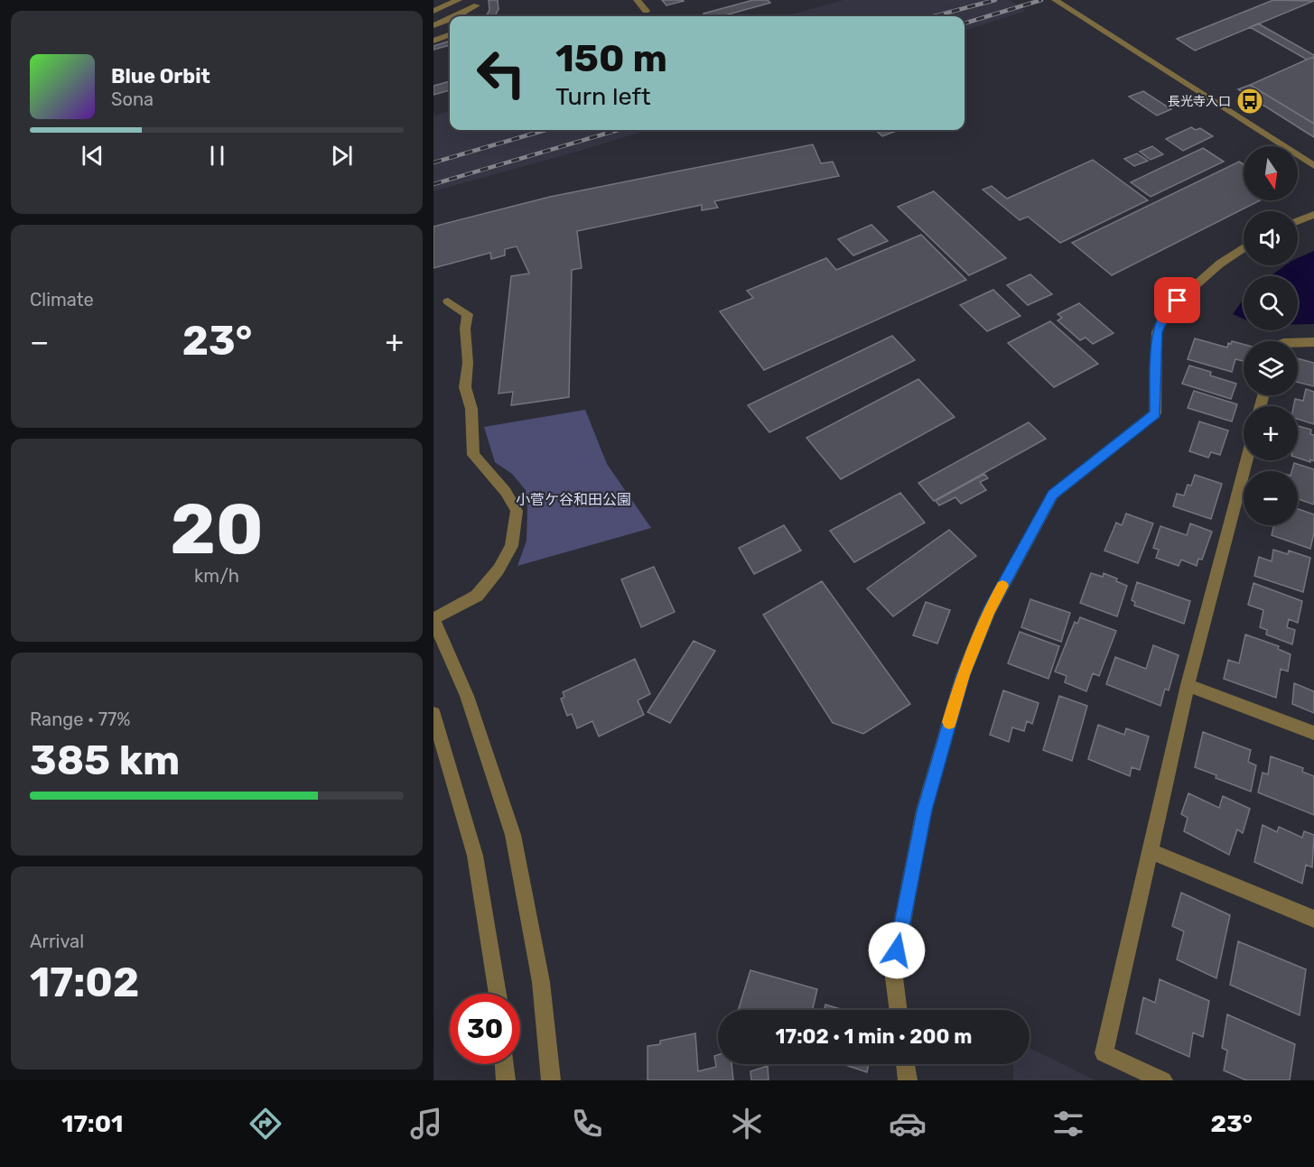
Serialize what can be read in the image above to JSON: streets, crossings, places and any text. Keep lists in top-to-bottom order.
{
  "parks": ["小菅ケ谷和田公園"],
  "places": {
    "bus stop": ["長光寺入口"]
  },
  "north": "bottom",
  "page": {
    "turn": ["150 m", "Turn left"],
    "song": ["Blue Orbit", "Sona"],
    "map_buttons": ["+", "−"],
    "tile": [
      "Climate",
      ["20", "km/h"],
      ["Range · 77%", "385 km"],
      ["Arrival", "17:02"]
    ],
    "heat": ["−", "23°", "+"],
    "limit": "30",
    "trip": "17:02 · 1 min · 200 m",
    "tabs": ["17:01", "23°"]
  }
}
